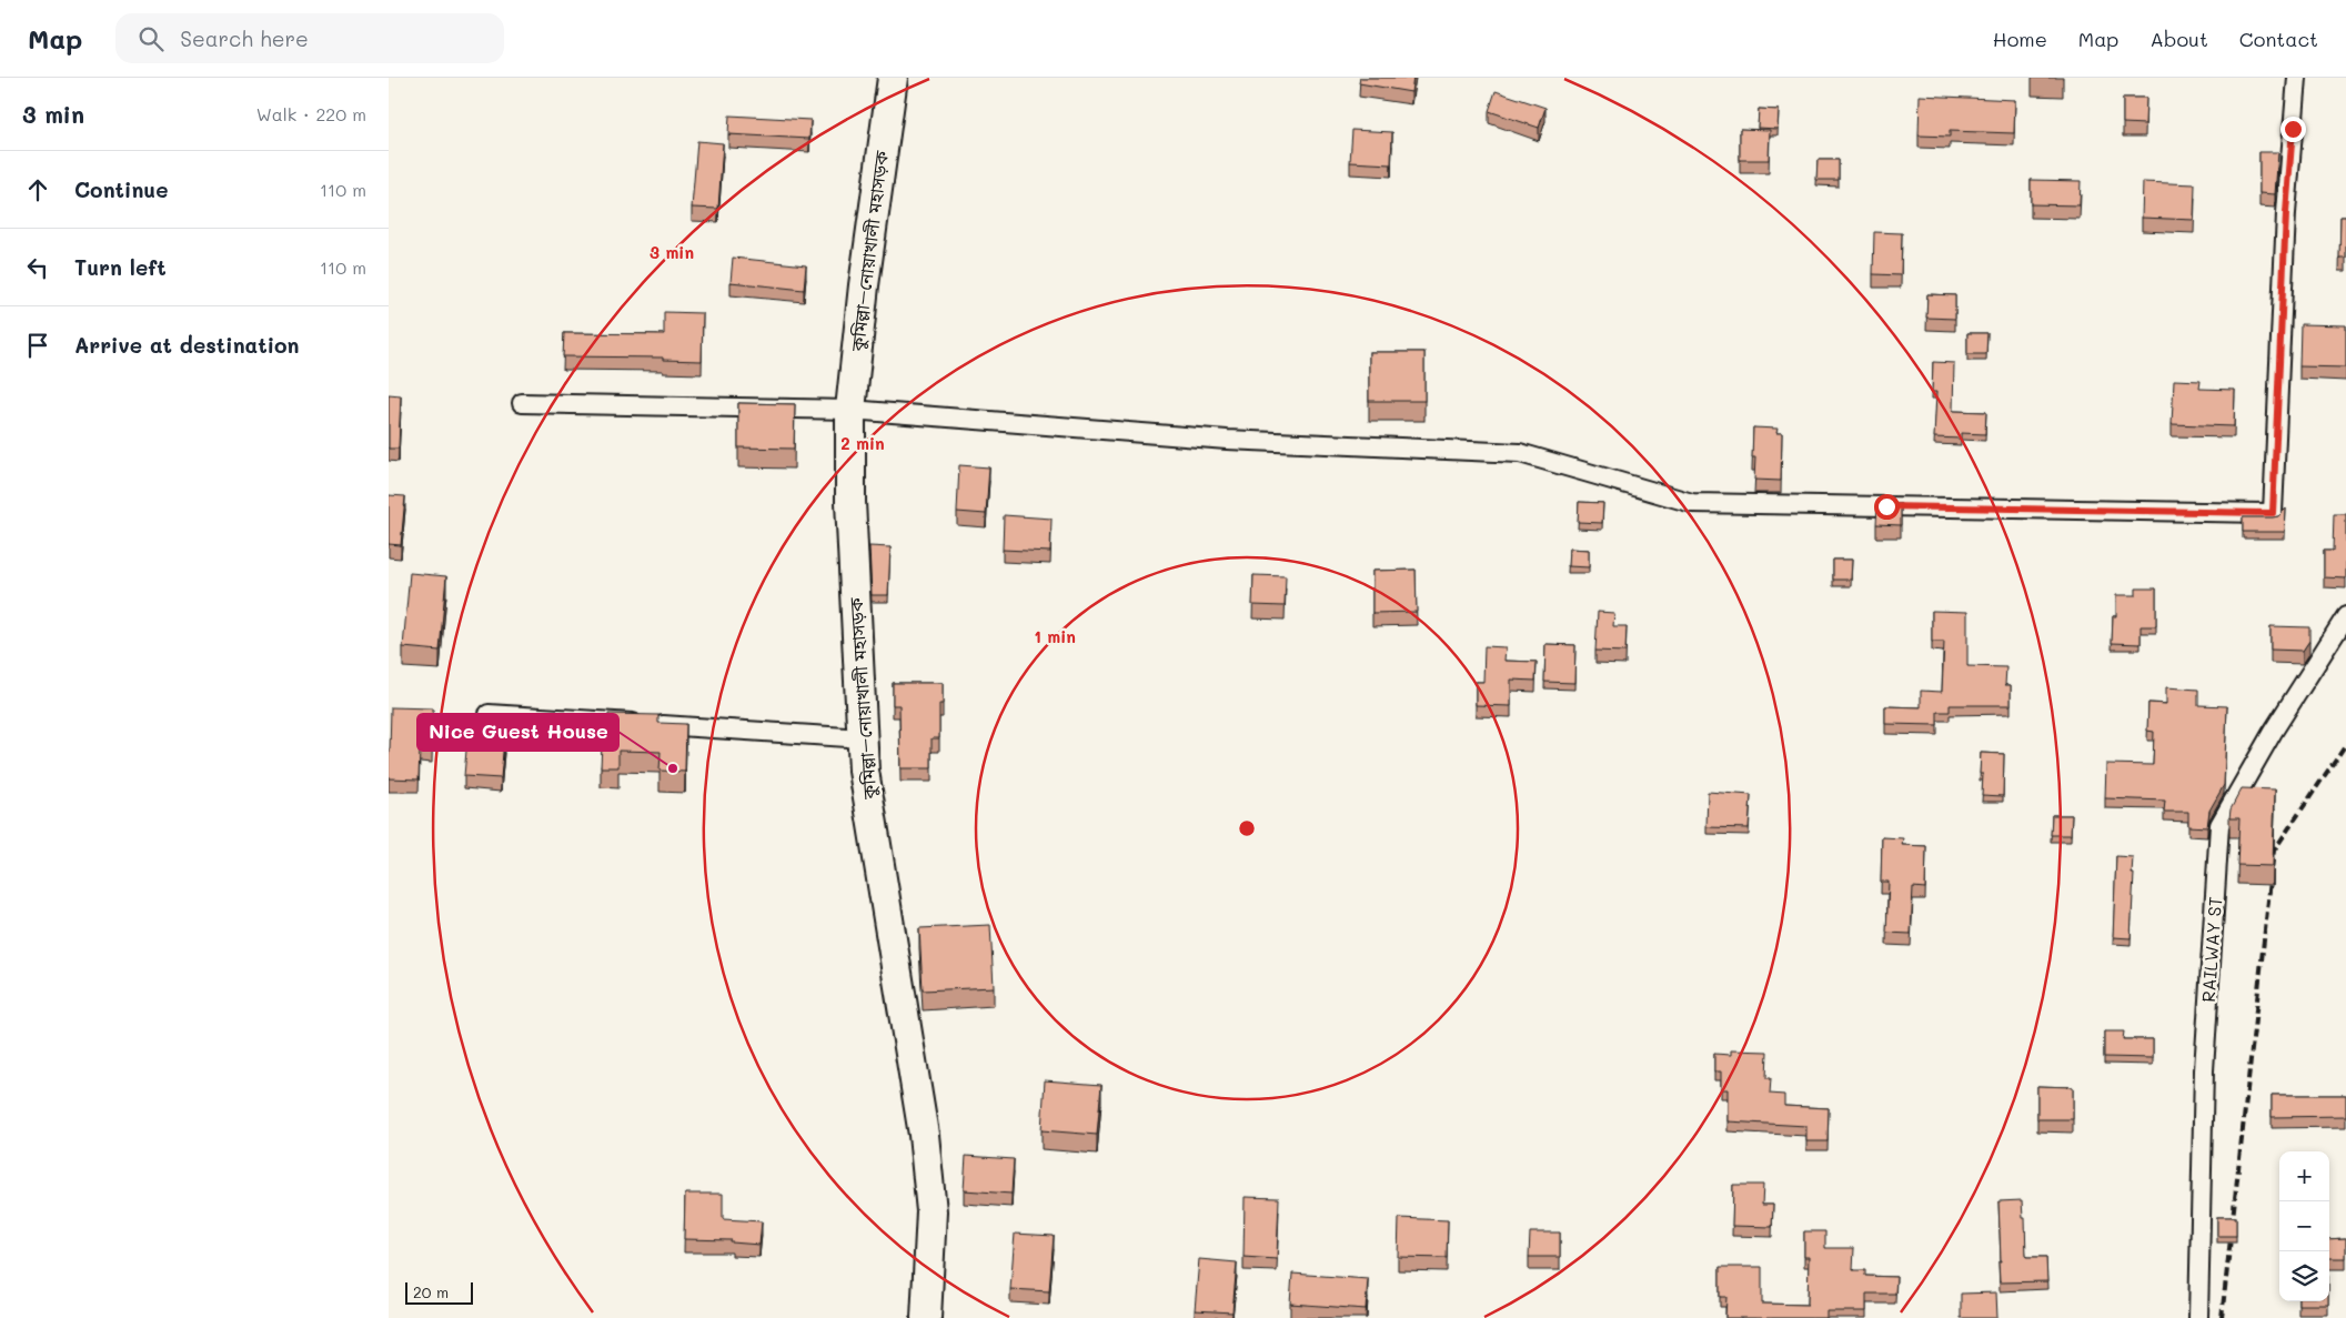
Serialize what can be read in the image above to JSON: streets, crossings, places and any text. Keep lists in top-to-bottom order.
{
  "streets": {
    "highway": ["কুমিল্লা–নোয়াখালী মহাসড়ক"],
    "street": ["RAILWAY ST"]
  },
  "places": ["Nice Guest House"],
  "scale_bar": "20 m",
  "page": {
    "header": "Map",
    "search": "Search here",
    "nav": [
      "Home",
      "Map",
      "About",
      "Contact"
    ],
    "heading": ["3 min", "Walk · 220 m"],
    "list": [
      ["Continue", "110 m"],
      ["Turn left", "110 m"],
      "Arrive at destination"
    ],
    "map_buttons": ["+", "−"],
    "scale": "20 m"
  },
  "rings": ["3 min", "2 min", "1 min"]
}
